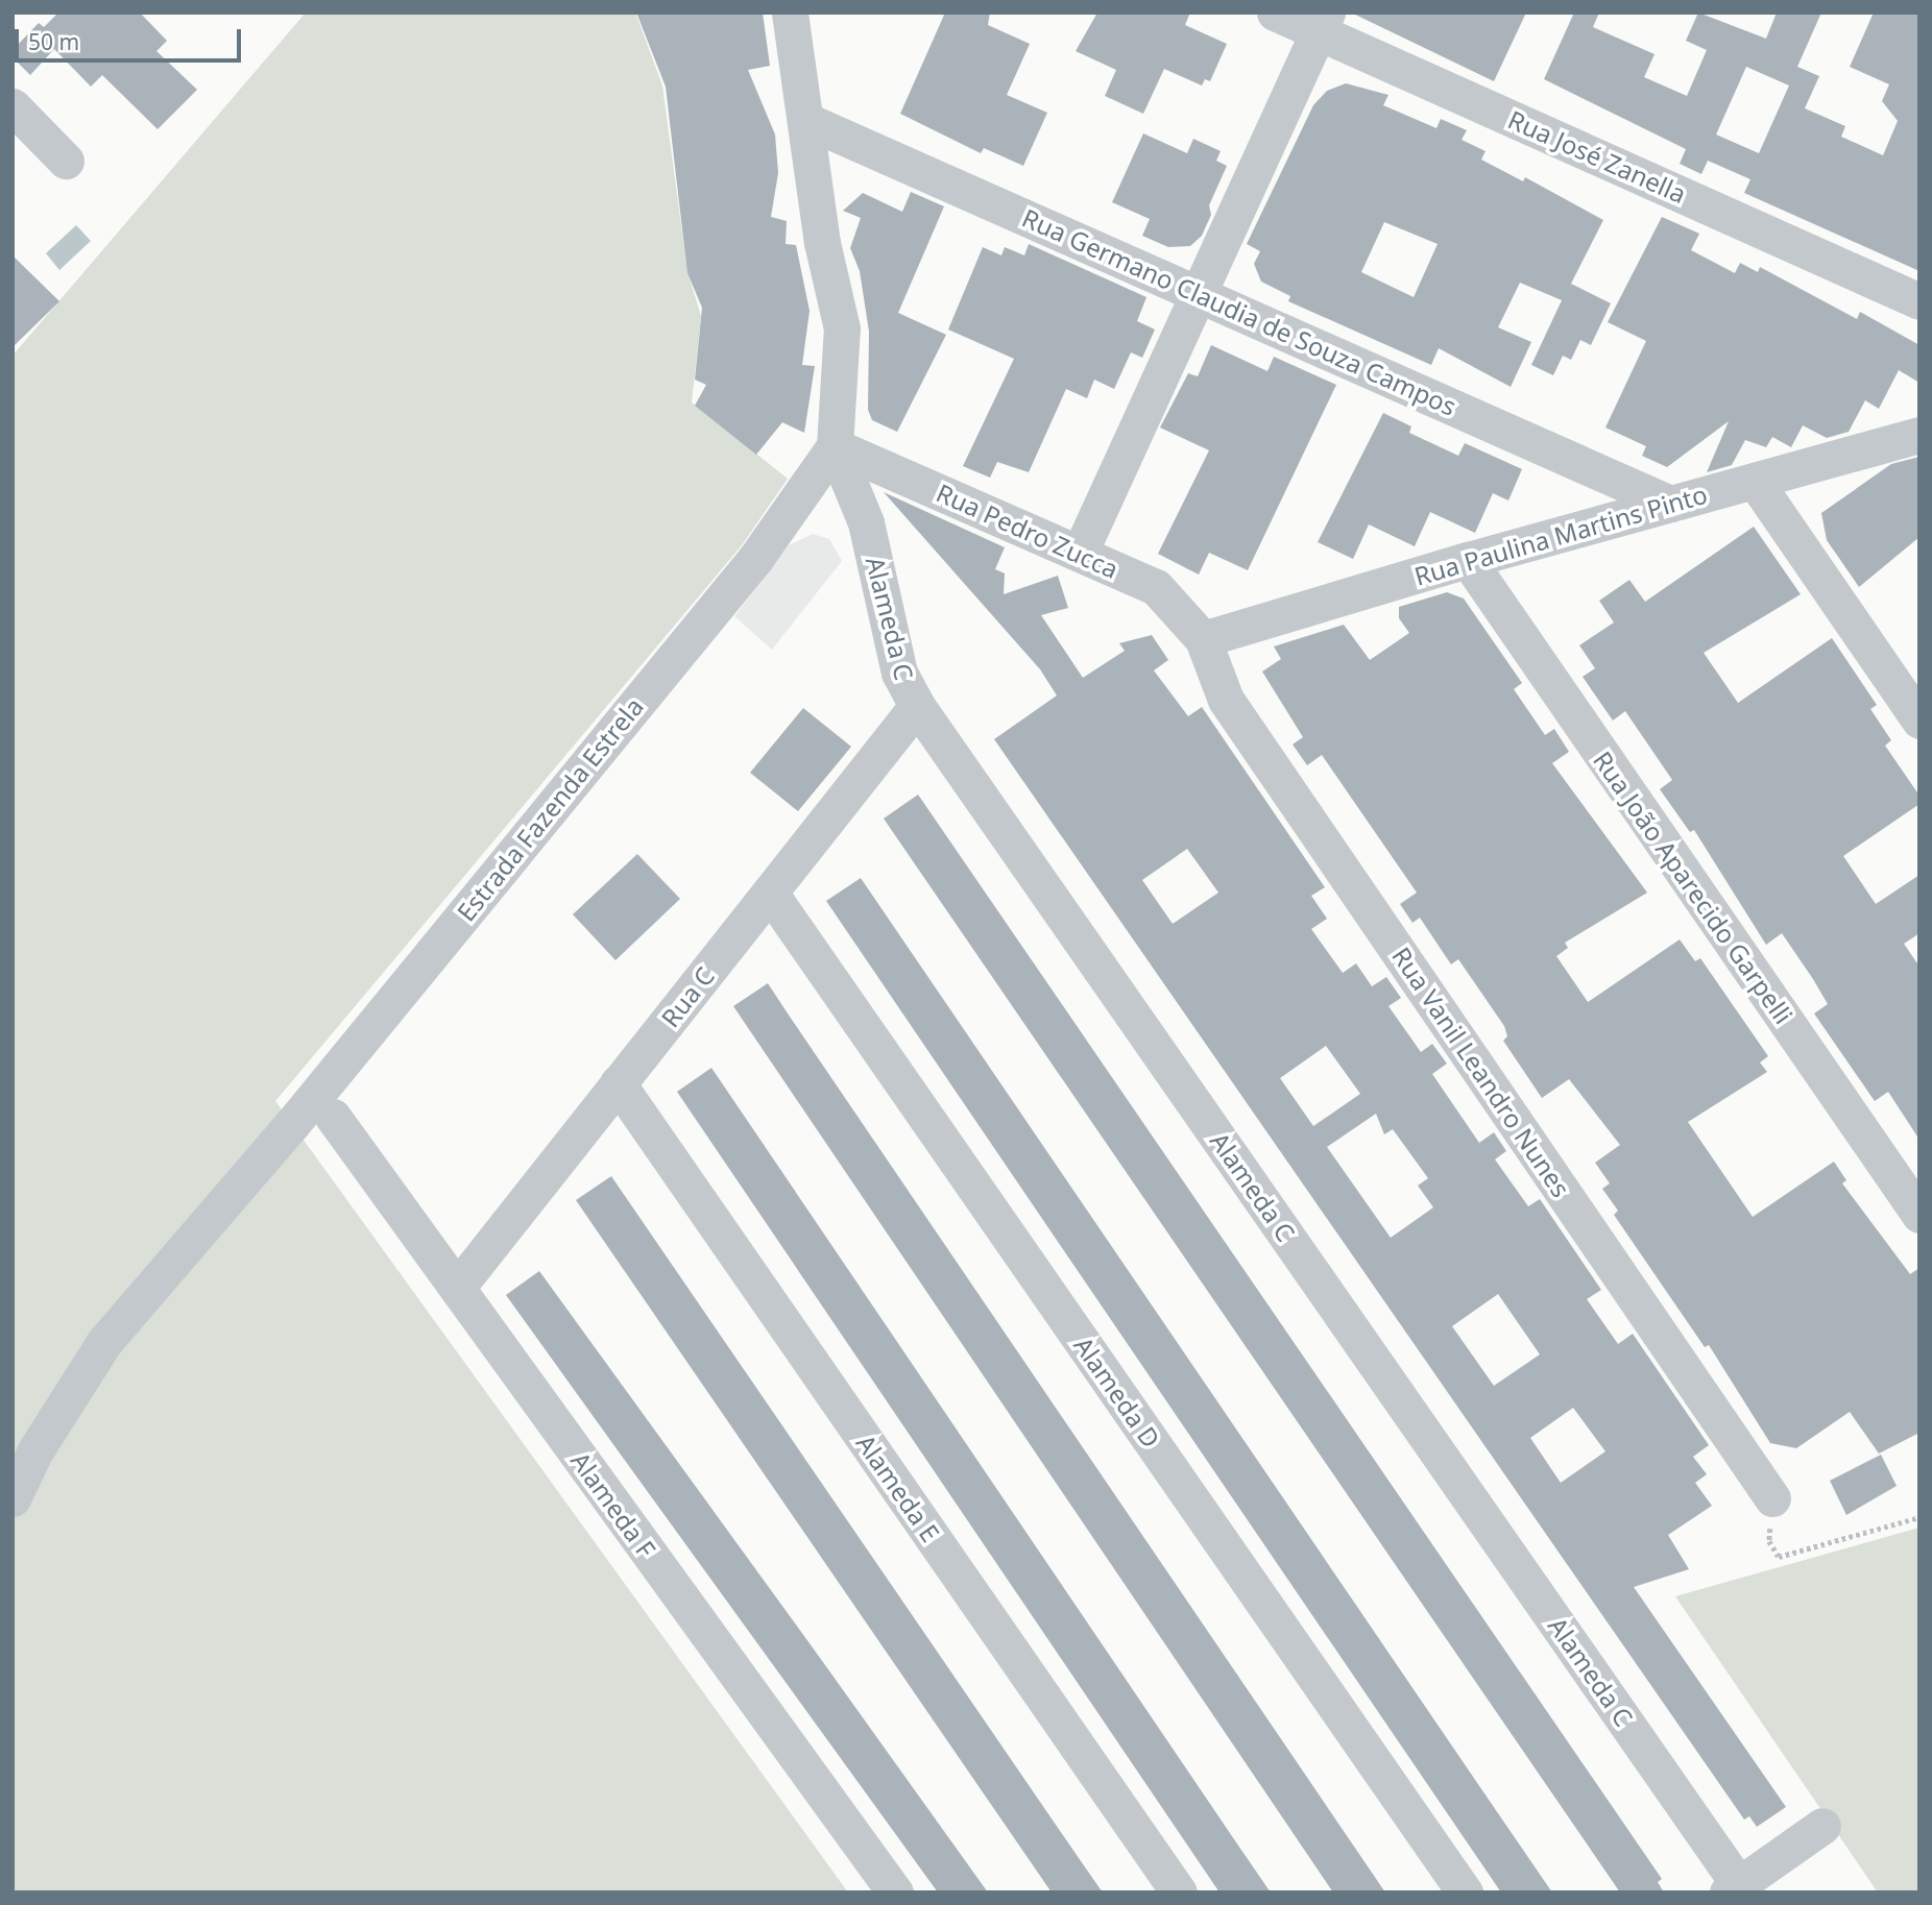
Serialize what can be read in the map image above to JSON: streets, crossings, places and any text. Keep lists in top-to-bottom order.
{
  "streets": {
    "street": [
      "Rua José Zanella",
      "Rua Germano Claudia de Souza Campos",
      "Rua Pedro Zucca",
      "Rua Paulina Martins Pinto",
      "Alameda C",
      "Estrada Fazenda Estrela",
      "Rua João Aparecido Garpelli",
      "Rua C",
      "Rua Vanil Leandro Nunes",
      "Alameda D",
      "Alameda E",
      "Alameda F"
    ]
  },
  "crossings": [
    ["Rua Germano Claudia de Souza Campos", "Rua Paulina Martins Pinto"],
    ["Rua Pedro Zucca", "Rua Paulina Martins Pinto"],
    ["Rua Pedro Zucca", "Alameda C"],
    ["Rua Pedro Zucca", "Estrada Fazenda Estrela"],
    ["Rua Pedro Zucca", "Rua Vanil Leandro Nunes"],
    ["Rua Paulina Martins Pinto", "Rua João Aparecido Garpelli"],
    ["Rua Paulina Martins Pinto", "Rua Vanil Leandro Nunes"],
    ["Alameda C", "Estrada Fazenda Estrela"],
    ["Alameda C", "Rua C"],
    ["Rua C", "Alameda D"],
    ["Rua C", "Alameda E"],
    ["Rua C", "Alameda F"]
  ],
  "scale_bar": "50 m"
}
